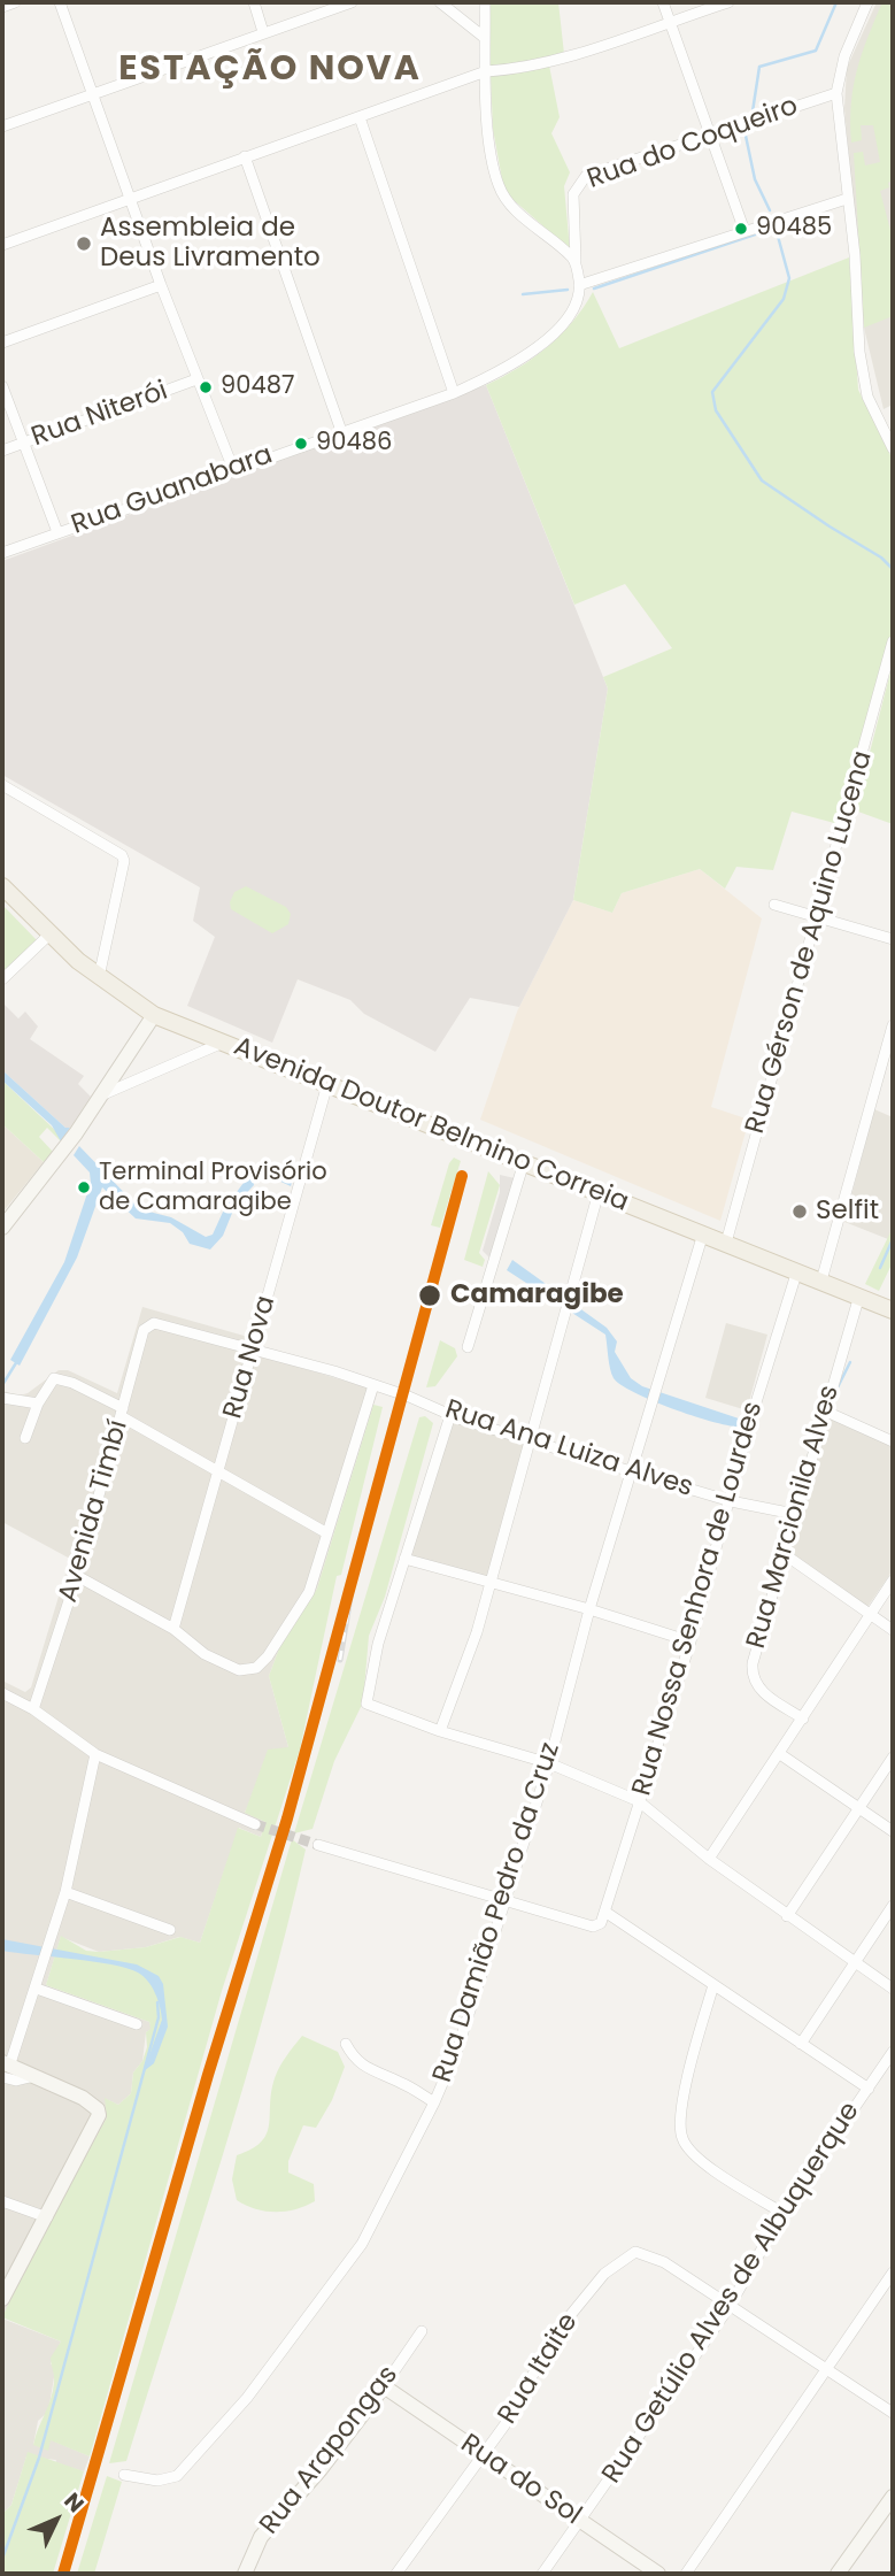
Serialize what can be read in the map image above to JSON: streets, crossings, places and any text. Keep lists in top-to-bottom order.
{
  "streets": {
    "main road": ["Avenida Doutor Belmino Correia"],
    "street": [
      "Rua do Coqueiro",
      "Rua Niterói",
      "Rua Guanabara",
      "Rua Gérson de Aquino Lucena",
      "Rua Nova",
      "Rua Ana Luiza Alves",
      "Avenida Timbí",
      "Rua Marcionila Alves",
      "Rua Nossa Senhora de Lourdes",
      "Rua Damião Pedro da Cruz",
      "Rua Getúlio Alves de Albuquerque",
      "Rua Itaite",
      "Rua Arapongas",
      "Rua do Sol"
    ]
  },
  "crossings": [
    ["Rua Gérson de Aquino Lucena", "Avenida Doutor Belmino Correia"],
    ["Avenida Doutor Belmino Correia", "Rua Nova"],
    ["Avenida Doutor Belmino Correia", "Rua Marcionila Alves"],
    ["Avenida Doutor Belmino Correia", "Rua Nossa Senhora de Lourdes"],
    ["Avenida Doutor Belmino Correia", "Rua Damião Pedro da Cruz"],
    ["Rua Nova", "Rua Ana Luiza Alves"],
    ["Rua Ana Luiza Alves", "Avenida Timbí"],
    ["Rua Ana Luiza Alves", "Rua Marcionila Alves"],
    ["Rua Ana Luiza Alves", "Rua Nossa Senhora de Lourdes"],
    ["Rua Ana Luiza Alves", "Rua Damião Pedro da Cruz"],
    ["Rua Nossa Senhora de Lourdes", "Rua Damião Pedro da Cruz"],
    ["Rua Getúlio Alves de Albuquerque", "Rua Itaite"],
    ["Rua Getúlio Alves de Albuquerque", "Rua do Sol"],
    ["Rua Itaite", "Rua do Sol"],
    ["Rua Arapongas", "Rua do Sol"]
  ],
  "districts": ["ESTAÇÃO NOVA"],
  "places": [
    "90485",
    "Assembleia de Deus Livramento",
    "90487",
    "90486",
    "Terminal Provisório de Camaragibe",
    "Selfit",
    "Camaragibe"
  ],
  "north": "top right"
}
